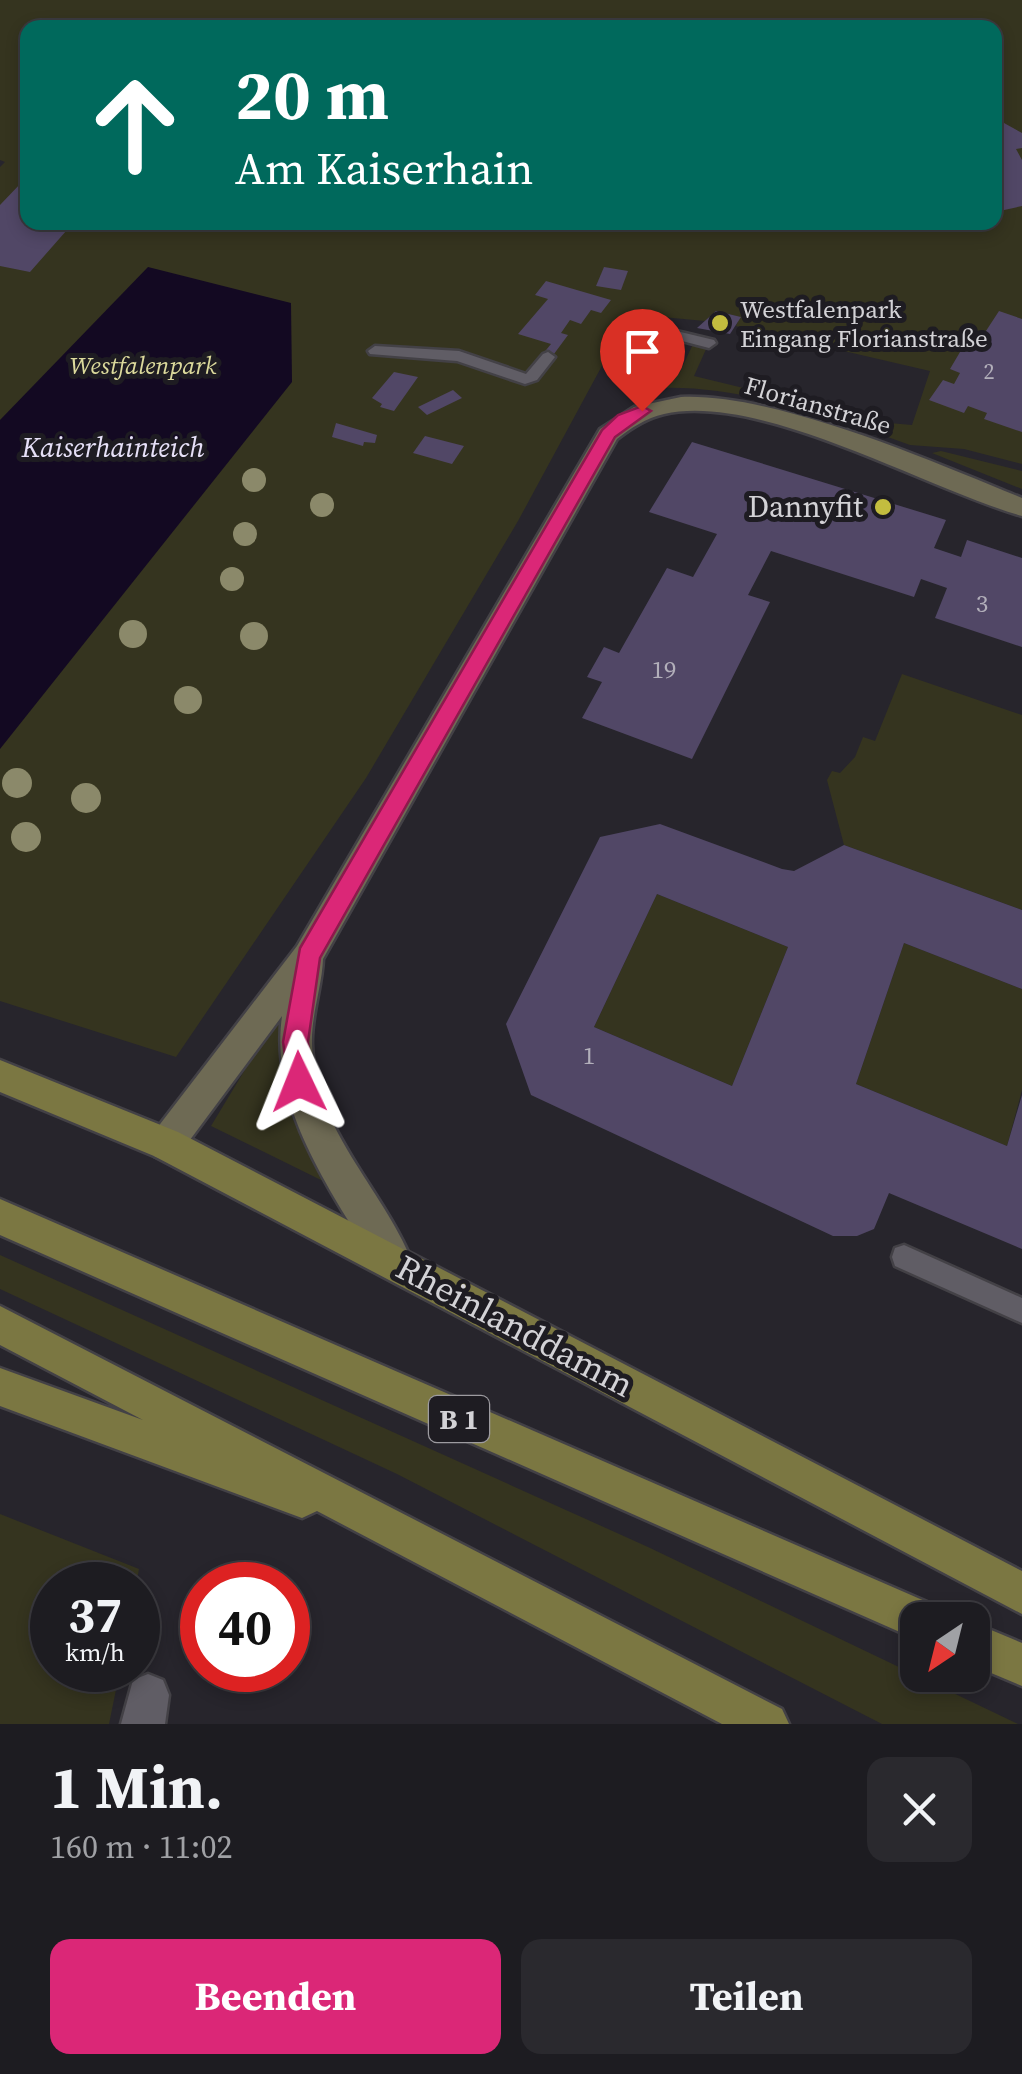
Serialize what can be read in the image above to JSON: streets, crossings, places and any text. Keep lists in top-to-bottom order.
{
  "streets": {
    "main road": ["Rheinlanddamm", "B 1"],
    "street": ["Florianstraße"]
  },
  "water": ["Kaiserhainteich"],
  "parks": ["Westfalenpark"],
  "places": ["Westfalenpark Eingang Florianstraße", "Dannyfit"],
  "house_numbers": [
    "2",
    "3",
    "19",
    "1"
  ],
  "north": "bottom left",
  "page": {
    "turn": ["20 m", "Am Kaiserhain"],
    "speed": "37 km/h",
    "limit": "40",
    "heading": ["1 Min.", "160 m · 11:02"],
    "buttons": ["Beenden", "Teilen"]
  }
}
